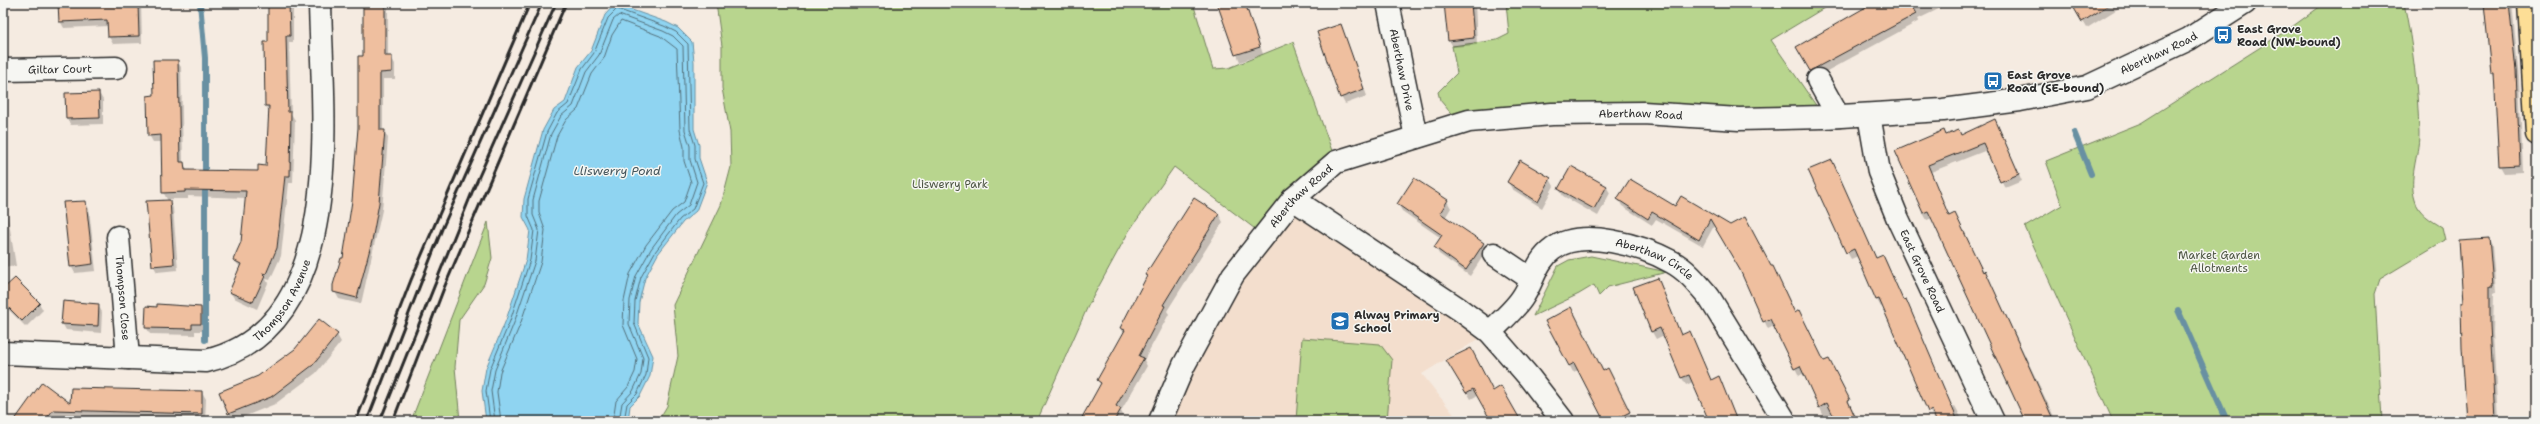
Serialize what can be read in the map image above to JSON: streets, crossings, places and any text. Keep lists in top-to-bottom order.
{
  "streets": {
    "street": [
      "Aberthaw Road",
      "Giltar Court",
      "Aberthaw Drive",
      "Aberthaw Circle",
      "East Grove Road",
      "Thompson Close",
      "Thompson Avenue"
    ]
  },
  "crossings": [
    ["Aberthaw Road", "Aberthaw Drive"],
    ["Aberthaw Road", "East Grove Road"],
    ["Thompson Close", "Thompson Avenue"]
  ],
  "water": ["Lliswerry Pond"],
  "parks": ["Lliswerry Park", "Market Garden Allotments"],
  "places": {
    "bus stop": ["East Grove Road (NW-bound)", "East Grove Road (SE-bound)"],
    "school or university": ["Alway Primary School"]
  }
}
